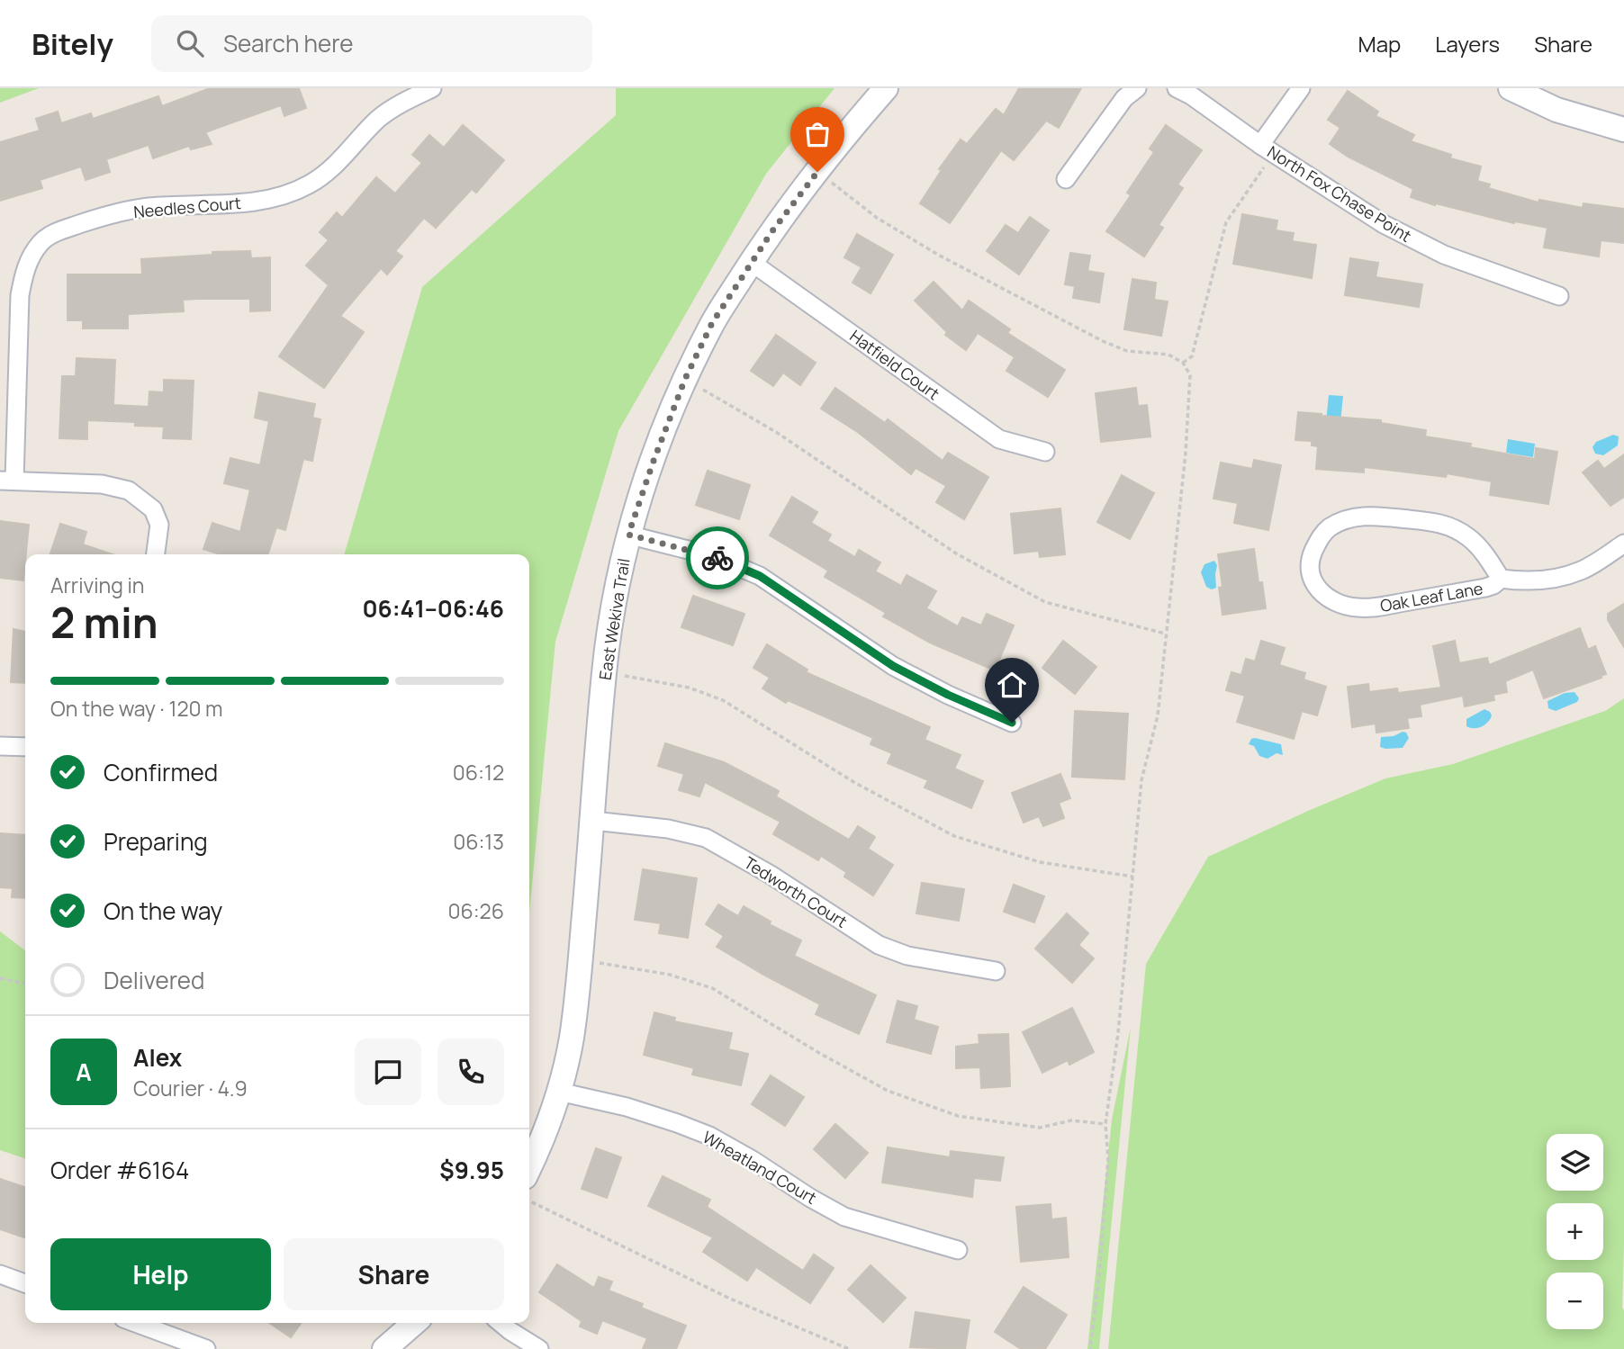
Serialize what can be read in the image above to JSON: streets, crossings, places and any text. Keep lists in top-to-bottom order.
{
  "streets": {
    "street": [
      "North Fox Chase Point",
      "Needles Court",
      "Hatfield Court",
      "Oak Leaf Lane",
      "East Wekiva Trail",
      "Tedworth Court",
      "Wheatland Court"
    ]
  },
  "crossings": [
    ["Hatfield Court", "East Wekiva Trail"],
    ["East Wekiva Trail", "Tedworth Court"],
    ["East Wekiva Trail", "Wheatland Court"]
  ],
  "page": {
    "header": "Bitely",
    "search": "Search here",
    "nav": ["Map", "Layers", "Share"],
    "heading": ["2 min", "Arriving in", "06:41–06:46"],
    "panel": [
      "Alex",
      "Courier · 4.9",
      "Order #6164",
      "$9.95"
    ],
    "bar": "On the way · 120 m",
    "list": [
      ["Confirmed", "06:12"],
      ["Preparing", "06:13"],
      ["On the way", "06:26"],
      "Delivered"
    ],
    "round": "A",
    "map_buttons": ["+", "−"],
    "buttons": ["Help", "Share"]
  }
}
